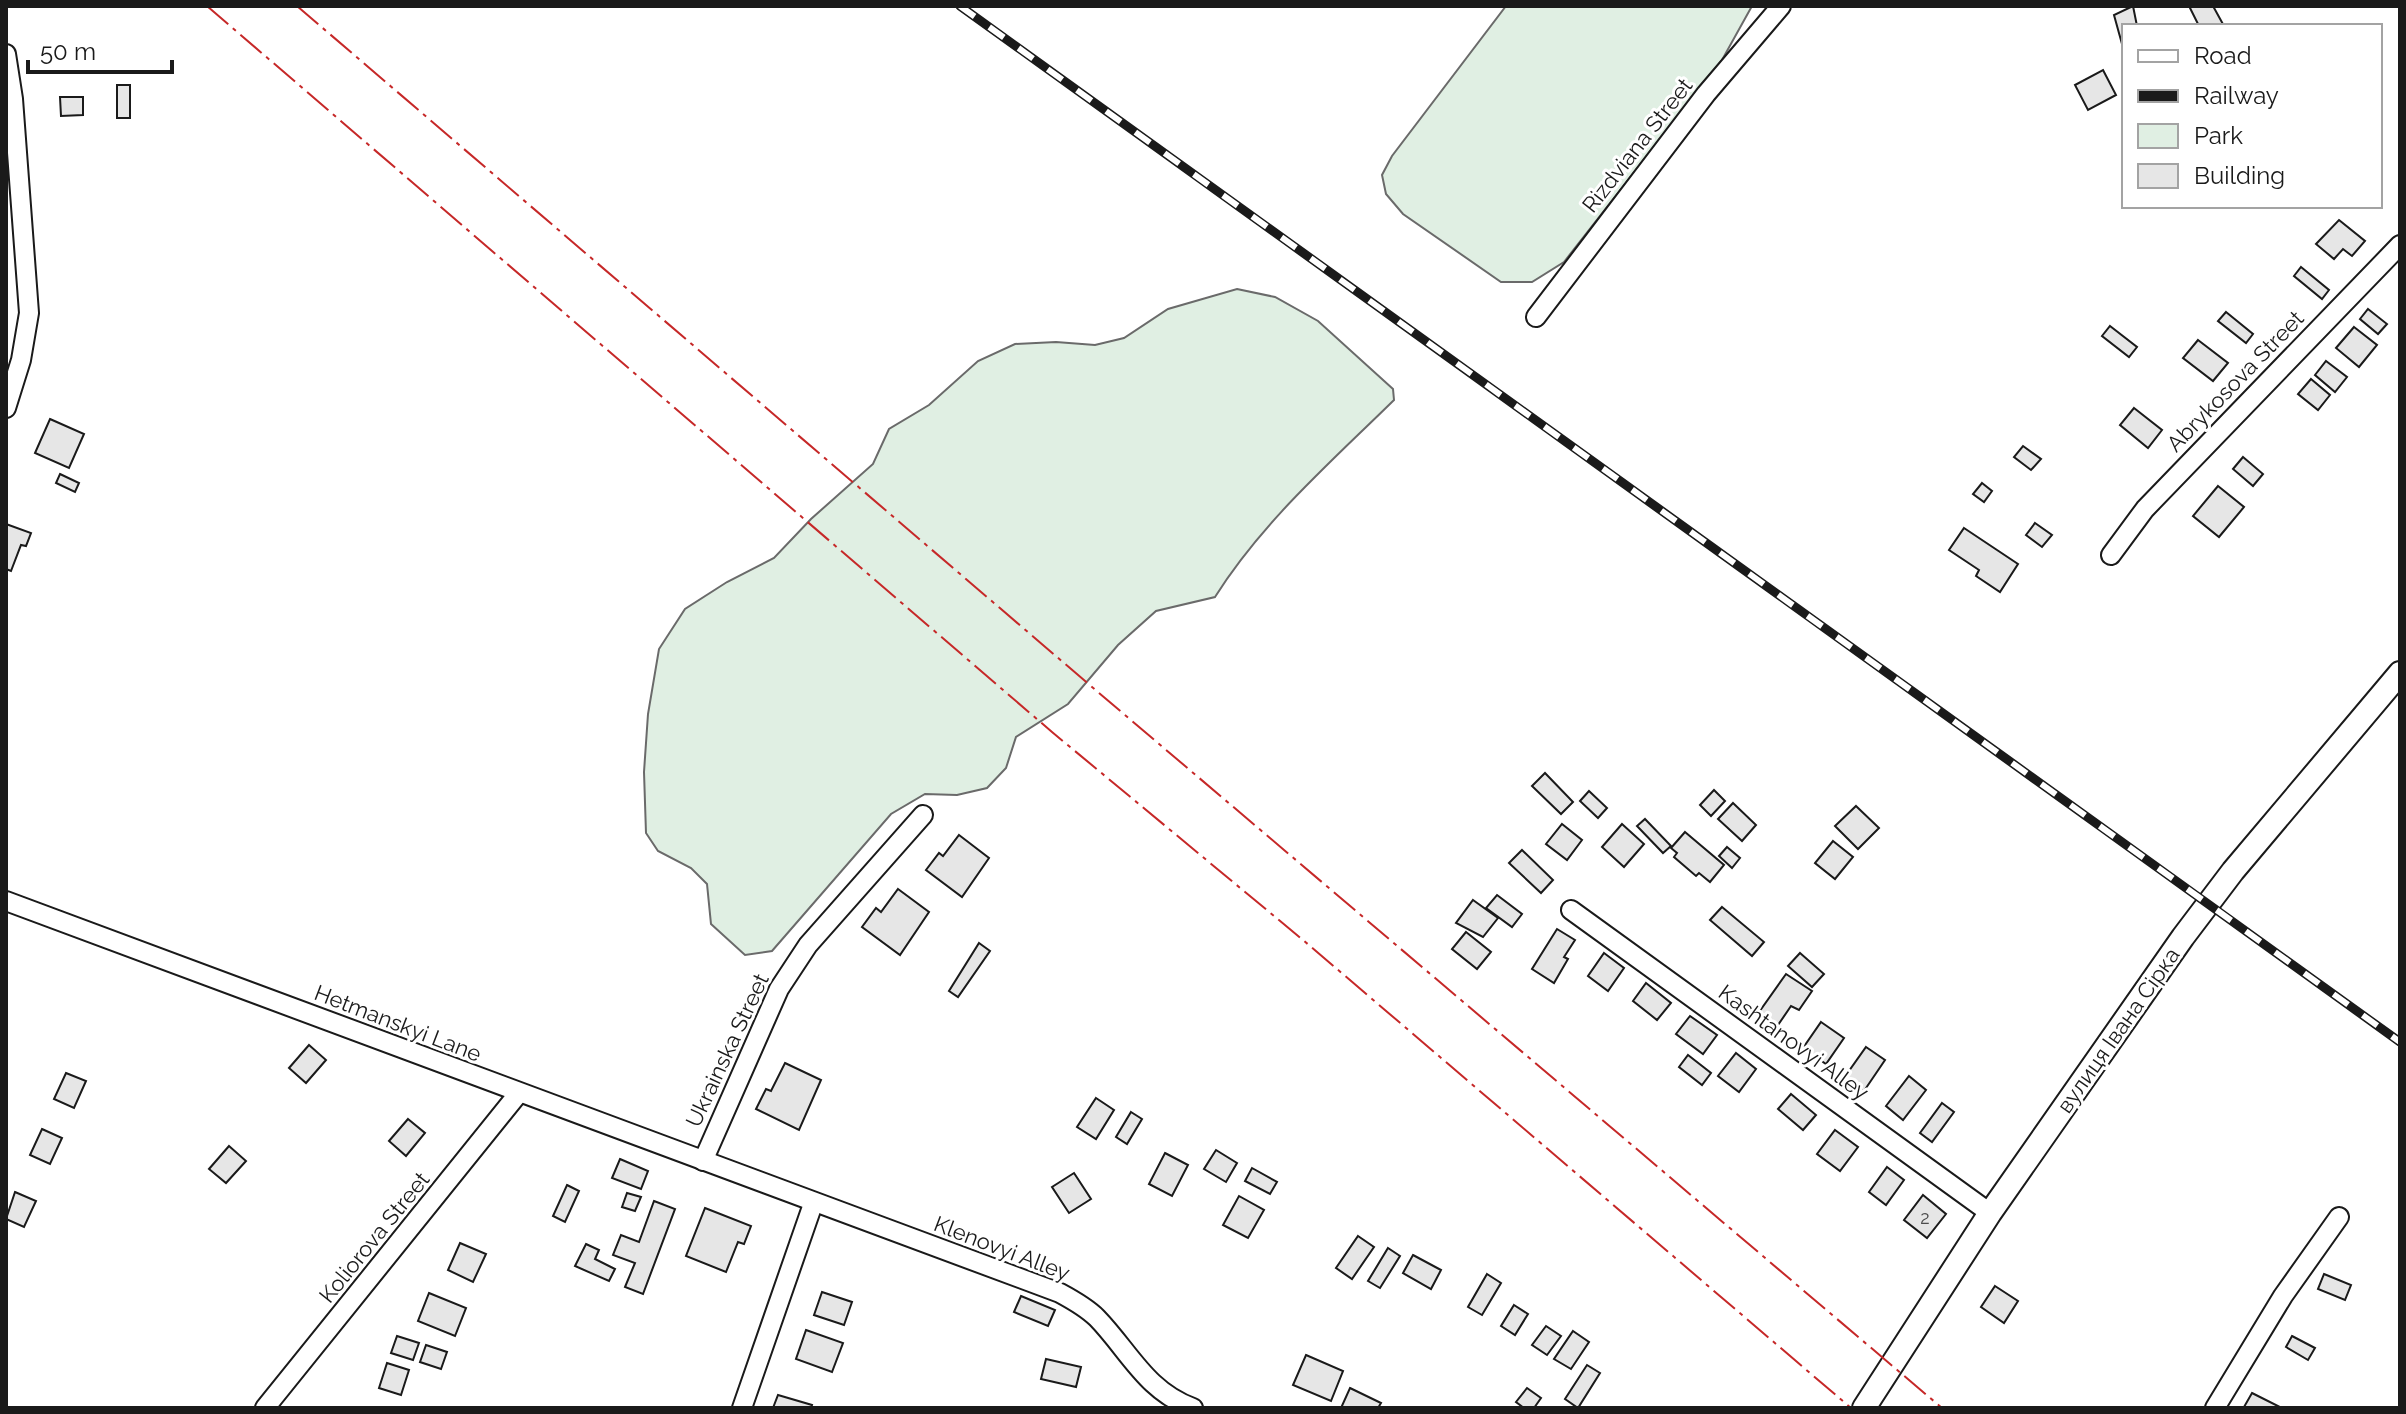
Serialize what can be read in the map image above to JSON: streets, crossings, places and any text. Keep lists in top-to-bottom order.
{
  "streets": {
    "street": [
      "Rizdviana Street",
      "Abrykosova Street",
      "Hetmanskyi Lane",
      "вулиця Івана Сірка",
      "Kashtanovyi Alley",
      "Ukrainska Street",
      "Koliorova Street",
      "Klenovyi Alley"
    ]
  },
  "crossings": [
    ["Hetmanskyi Lane", "Ukrainska Street"],
    ["Hetmanskyi Lane", "Koliorova Street"],
    ["Hetmanskyi Lane", "Klenovyi Alley"],
    ["вулиця Івана Сірка", "Kashtanovyi Alley"],
    ["Ukrainska Street", "Klenovyi Alley"]
  ],
  "house_numbers": ["2"],
  "legend": [
    "Road",
    "Railway",
    "Park",
    "Building"
  ],
  "scale_bar": "50 m"
}
